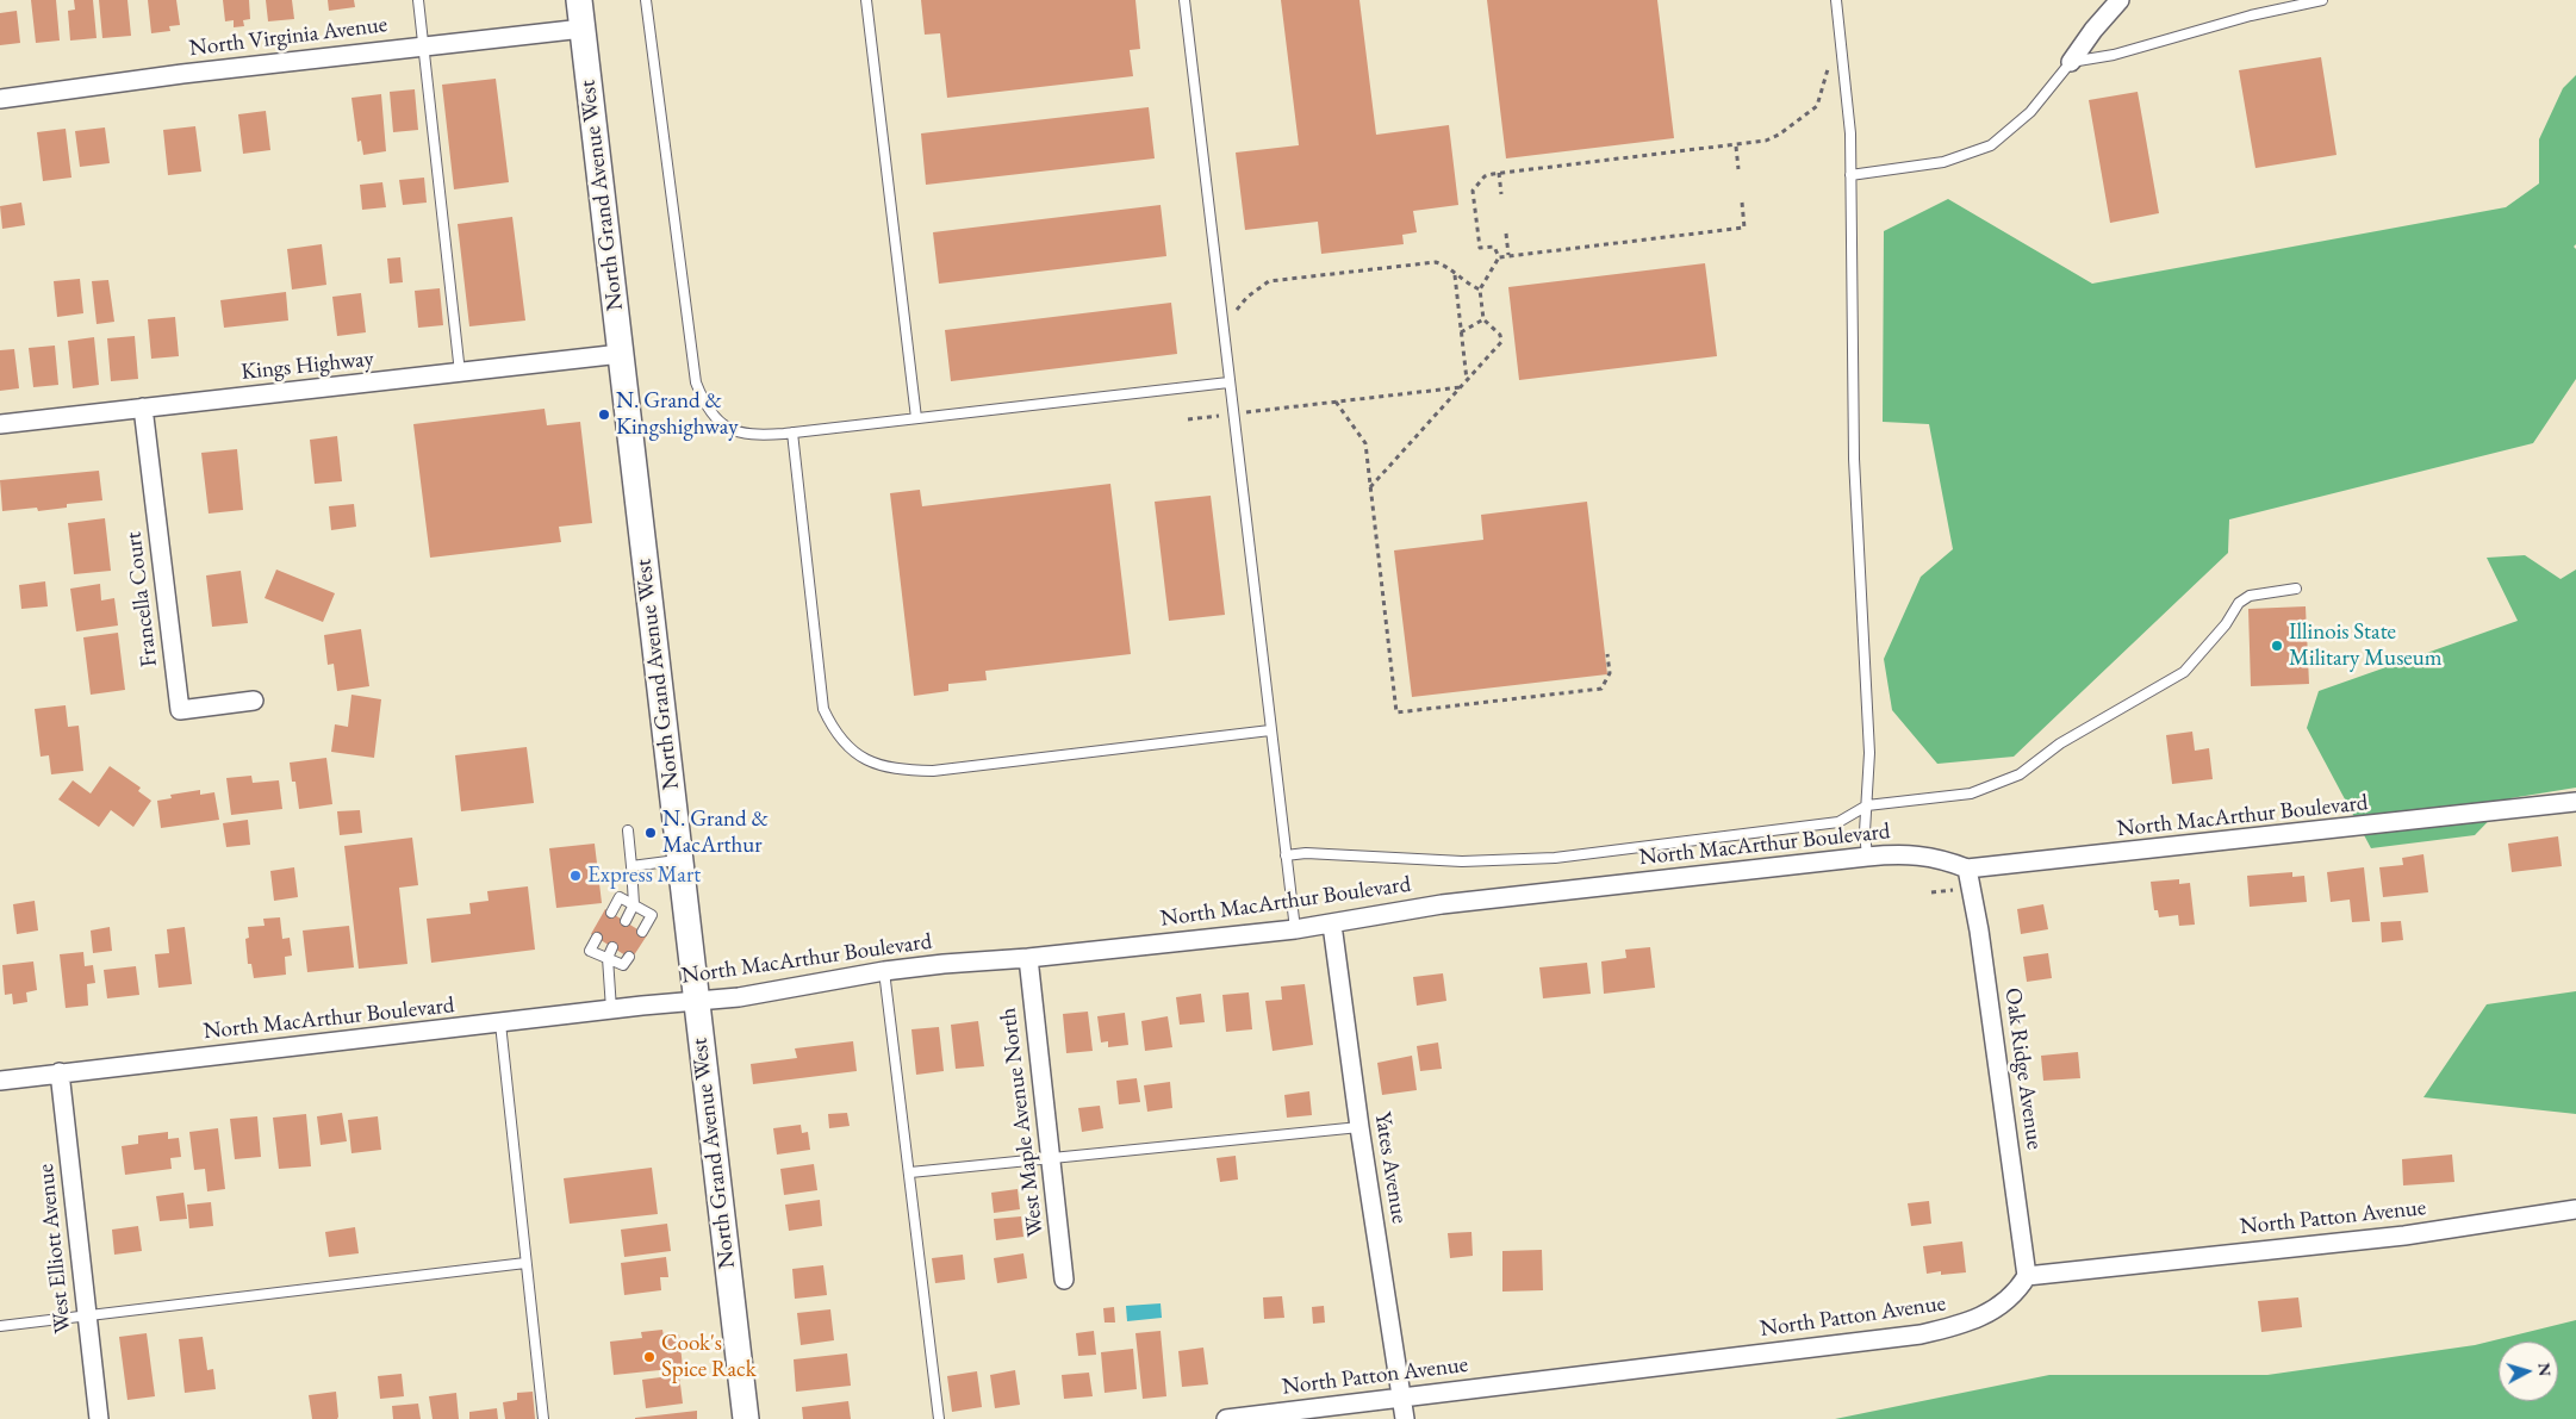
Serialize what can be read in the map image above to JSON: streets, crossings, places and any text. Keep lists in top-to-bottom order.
{
  "streets": {
    "main road": ["North Grand Avenue West"],
    "street": [
      "North Virginia Avenue",
      "Kings Highway",
      "Francella Court",
      "North MacArthur Boulevard",
      "Oak Ridge Avenue",
      "West Maple Avenue North",
      "Yates Avenue",
      "North Patton Avenue",
      "West Elliott Avenue"
    ]
  },
  "crossings": [
    ["North Virginia Avenue", "North Grand Avenue West"],
    ["North Grand Avenue West", "Kings Highway"],
    ["North Grand Avenue West", "North MacArthur Boulevard"],
    ["Kings Highway", "Francella Court"],
    ["North MacArthur Boulevard", "Oak Ridge Avenue"],
    ["North MacArthur Boulevard", "West Maple Avenue North"],
    ["North MacArthur Boulevard", "Yates Avenue"],
    ["North MacArthur Boulevard", "West Elliott Avenue"],
    ["Oak Ridge Avenue", "North Patton Avenue"],
    ["Yates Avenue", "North Patton Avenue"]
  ],
  "places": [
    "N. Grand & Kingshighway",
    "Illinois State Military Museum",
    "N. Grand & MacArthur",
    "Express Mart",
    "Cook's Spice Rack"
  ],
  "north": "right"
}
